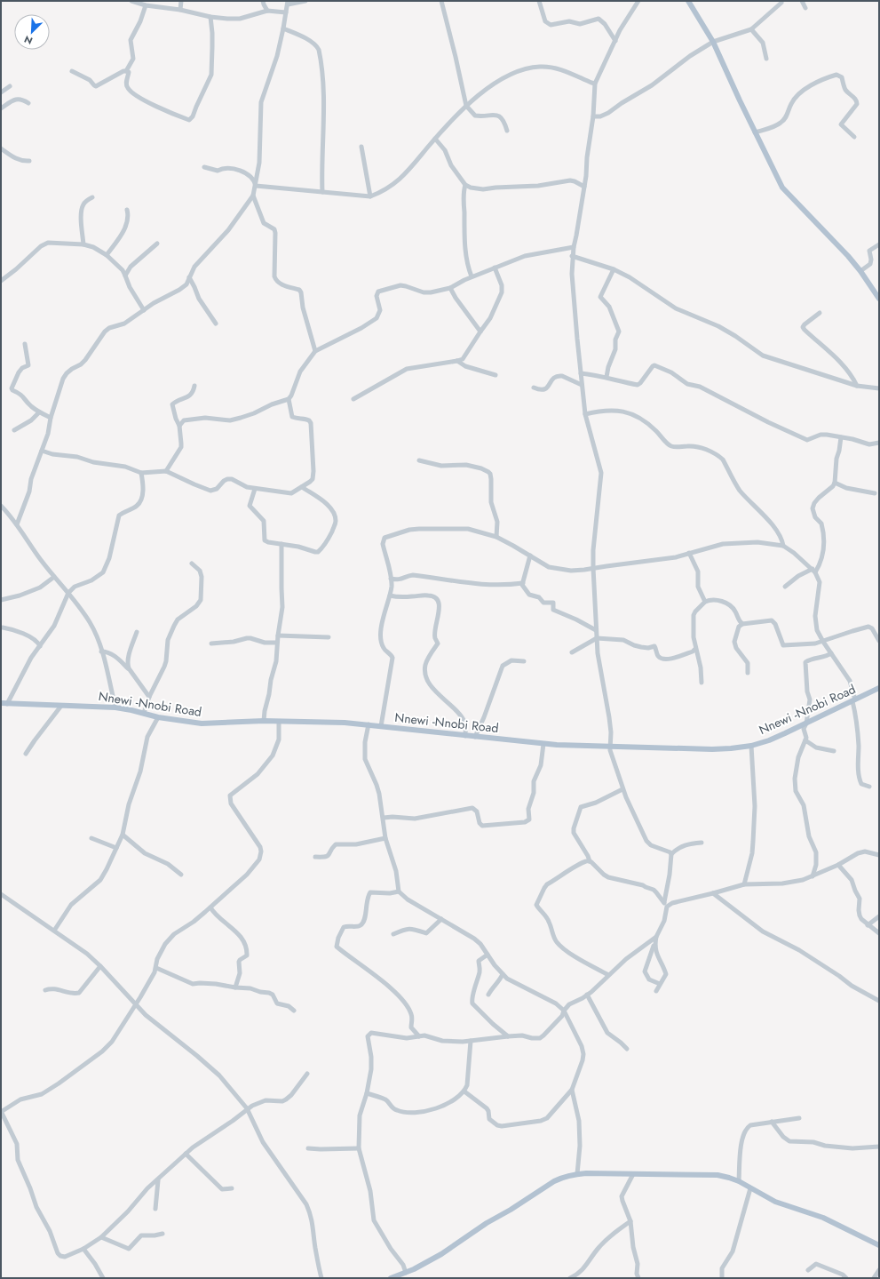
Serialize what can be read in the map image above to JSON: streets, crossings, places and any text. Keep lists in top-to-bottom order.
{
  "streets": {
    "main road": ["Nnewi -Nnobi Road"]
  },
  "north": "bottom left"
}
